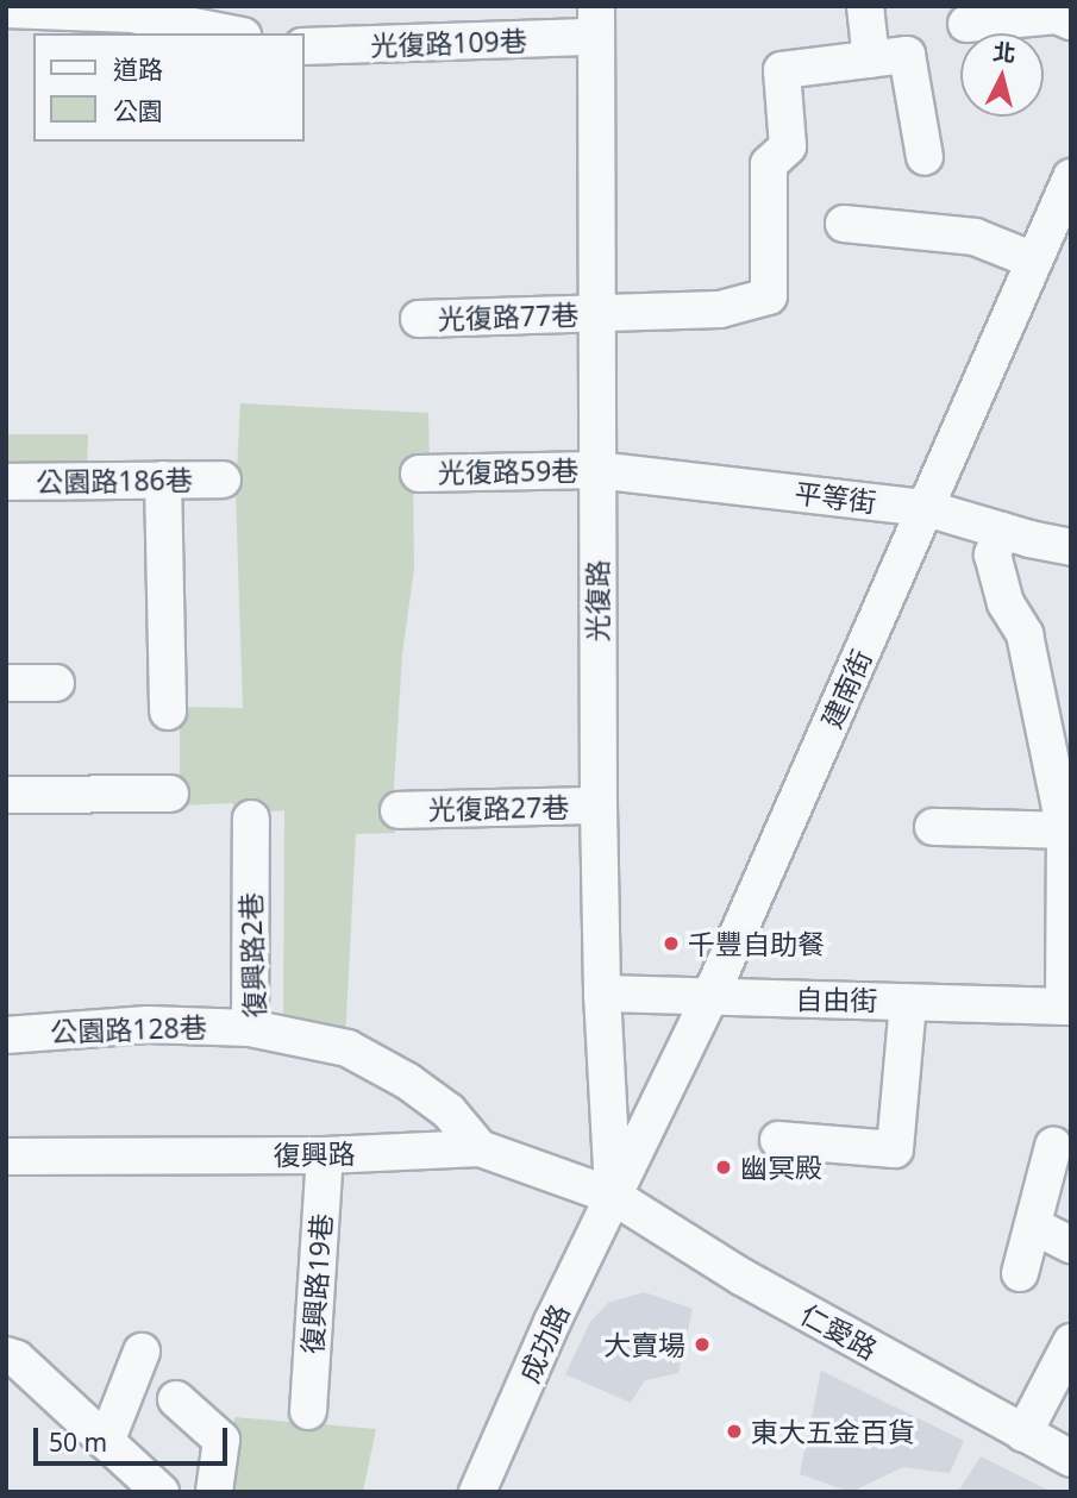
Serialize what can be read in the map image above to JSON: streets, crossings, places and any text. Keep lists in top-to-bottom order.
{
  "streets": {
    "street": [
      "光復路109巷",
      "光復路77巷",
      "光復路59巷",
      "公園路186巷",
      "平等街",
      "光復路",
      "建南街",
      "光復路27巷",
      "復興路2巷",
      "自由街",
      "公園路128巷",
      "復興路",
      "復興路19巷",
      "仁愛路",
      "成功路"
    ]
  },
  "crossings": [
    ["光復路109巷", "光復路"],
    ["光復路77巷", "光復路"],
    ["光復路59巷", "平等街"],
    ["光復路59巷", "光復路"],
    ["平等街", "光復路"],
    ["平等街", "建南街"],
    ["光復路", "建南街"],
    ["光復路", "光復路27巷"],
    ["光復路", "自由街"],
    ["光復路", "復興路"],
    ["光復路", "仁愛路"],
    ["光復路", "成功路"],
    ["建南街", "自由街"],
    ["建南街", "復興路"],
    ["建南街", "仁愛路"],
    ["建南街", "成功路"],
    ["復興路2巷", "公園路128巷"],
    ["復興路2巷", "復興路"],
    ["復興路", "復興路19巷"],
    ["復興路", "仁愛路"],
    ["復興路", "成功路"],
    ["仁愛路", "成功路"]
  ],
  "places": [
    "千豐自助餐",
    "幽冥殿",
    "大賣場",
    "東大五金百貨"
  ],
  "legend": ["道路", "公園"],
  "scale_bar": "50 m",
  "north": "top"
}
